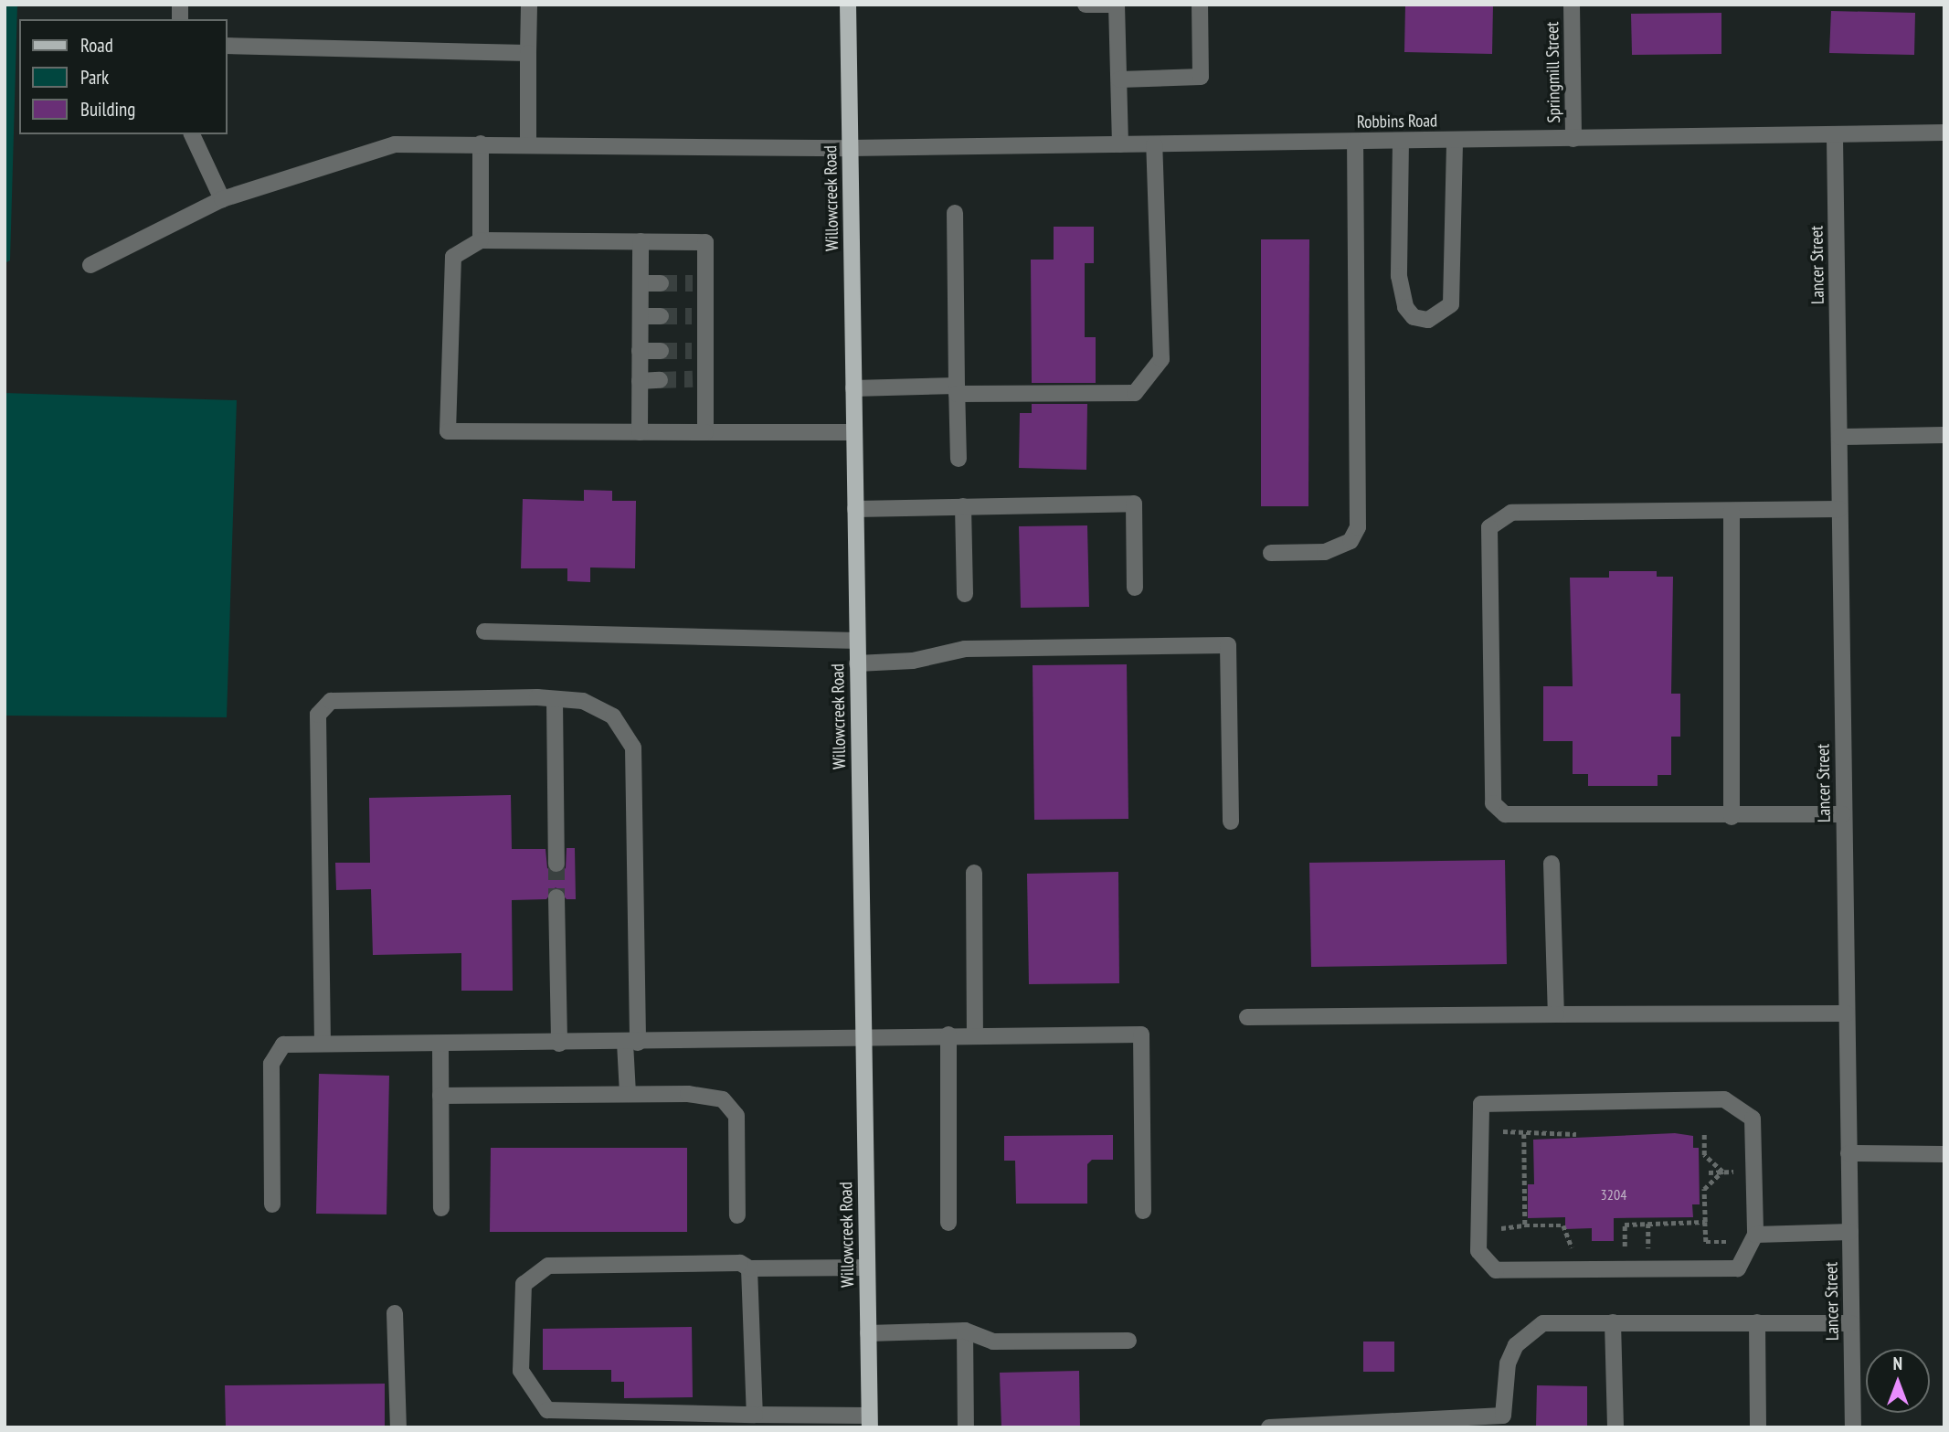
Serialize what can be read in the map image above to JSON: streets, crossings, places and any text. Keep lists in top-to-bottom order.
{
  "streets": {
    "main road": ["Willowcreek Road"],
    "street": ["Springmill Street", "Robbins Road", "Lancer Street"]
  },
  "crossings": [
    ["Springmill Street", "Robbins Road"],
    ["Robbins Road", "Willowcreek Road"],
    ["Robbins Road", "Lancer Street"]
  ],
  "house_numbers": ["3204"],
  "legend": ["Road", "Park", "Building"],
  "north": "top"
}
